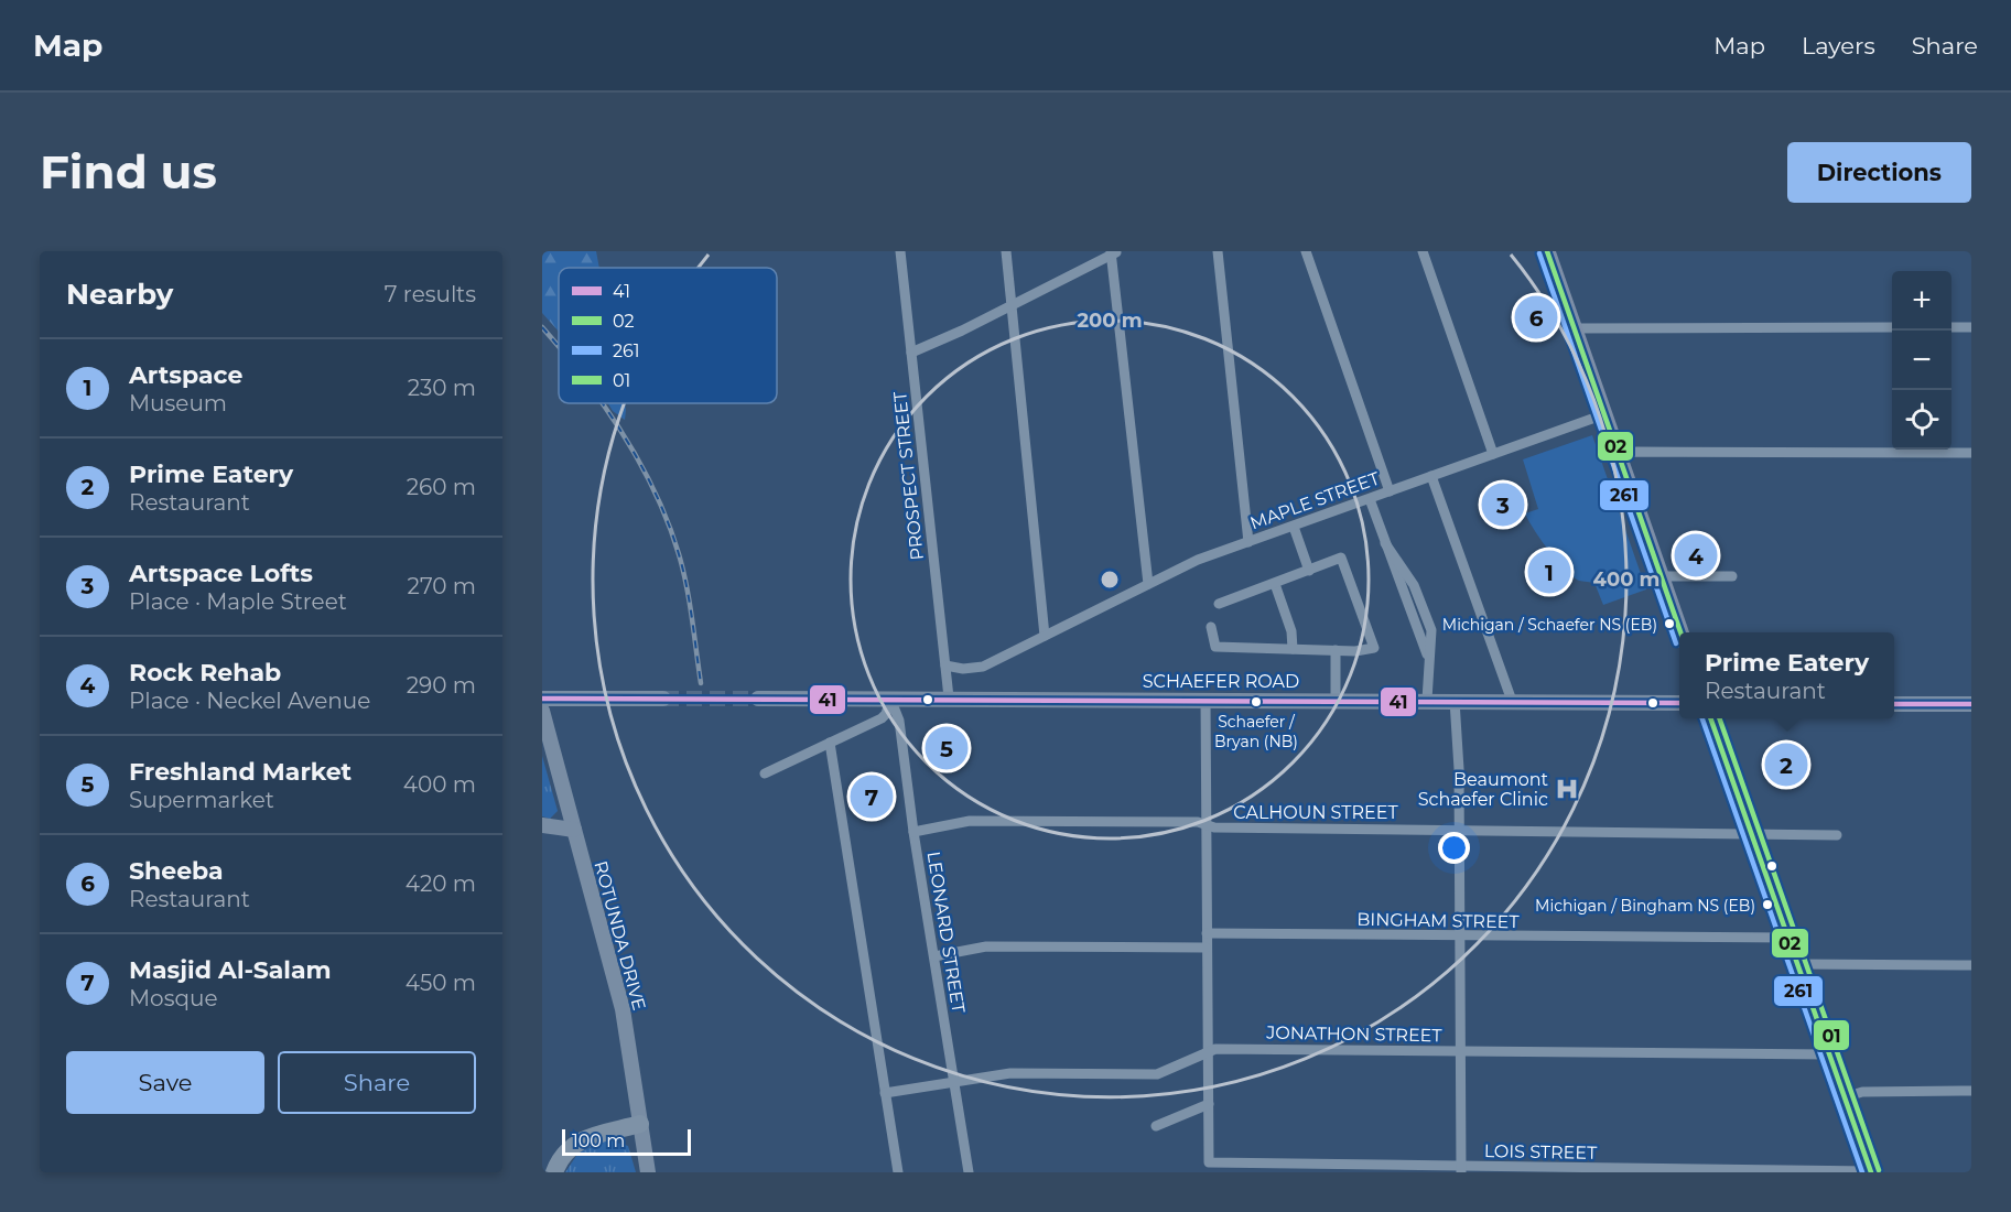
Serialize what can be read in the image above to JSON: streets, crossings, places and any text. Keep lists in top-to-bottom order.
{
  "streets": {
    "main road": ["SCHAEFER ROAD", "ROTUNDA DRIVE"],
    "street": [
      "PROSPECT STREET",
      "MAPLE STREET",
      "CALHOUN STREET",
      "BINGHAM STREET",
      "LEONARD STREET",
      "JONATHON STREET",
      "LOIS STREET"
    ]
  },
  "crossings": [
    ["PROSPECT STREET", "MAPLE STREET"],
    ["PROSPECT STREET", "SCHAEFER ROAD"],
    ["SCHAEFER ROAD", "LEONARD STREET"],
    ["CALHOUN STREET", "LEONARD STREET"],
    ["LEONARD STREET", "JONATHON STREET"]
  ],
  "places": {
    "other": ["Michigan / Schaefer NS (EB)", "Schaefer / Bryan (NB)", "Michigan / Bingham NS (EB)"],
    "hospital": ["Beaumont Schaefer Clinic"]
  },
  "lines": [
    "transit line 02",
    "transit line 261",
    "transit line 41",
    "transit line 01"
  ],
  "legend": [
    "41",
    "02",
    "261",
    "01"
  ],
  "scale_bar": "100 m",
  "page": {
    "header": "Map",
    "nav": ["Map", "Layers", "Share"],
    "buttons": [
      "Directions",
      ["Save", "Share"]
    ],
    "title": "Find us",
    "heading": ["Nearby", "7 results"],
    "map_buttons": ["+", "−"],
    "pins": [
      "6",
      "3",
      "4",
      "1",
      "5",
      "2",
      "7"
    ],
    "list": [
      {
        "mark": "1",
        "name": "Artspace",
        "note": "Museum",
        "value": "230 m"
      },
      {
        "mark": "2",
        "name": "Prime Eatery",
        "note": "Restaurant",
        "value": "260 m"
      },
      {
        "mark": "3",
        "name": "Artspace Lofts",
        "note": "Place · Maple Street",
        "value": "270 m"
      },
      {
        "mark": "4",
        "name": "Rock Rehab",
        "note": "Place · Neckel Avenue",
        "value": "290 m"
      },
      {
        "mark": "5",
        "name": "Freshland Market",
        "note": "Supermarket",
        "value": "400 m"
      },
      {
        "mark": "6",
        "name": "Sheeba",
        "note": "Restaurant",
        "value": "420 m"
      },
      {
        "mark": "7",
        "name": "Masjid Al-Salam",
        "note": "Mosque",
        "value": "450 m"
      }
    ],
    "popup": ["Prime Eatery", "Restaurant"],
    "scale": "100 m"
  },
  "rings": ["200 m", "400 m"]
}
